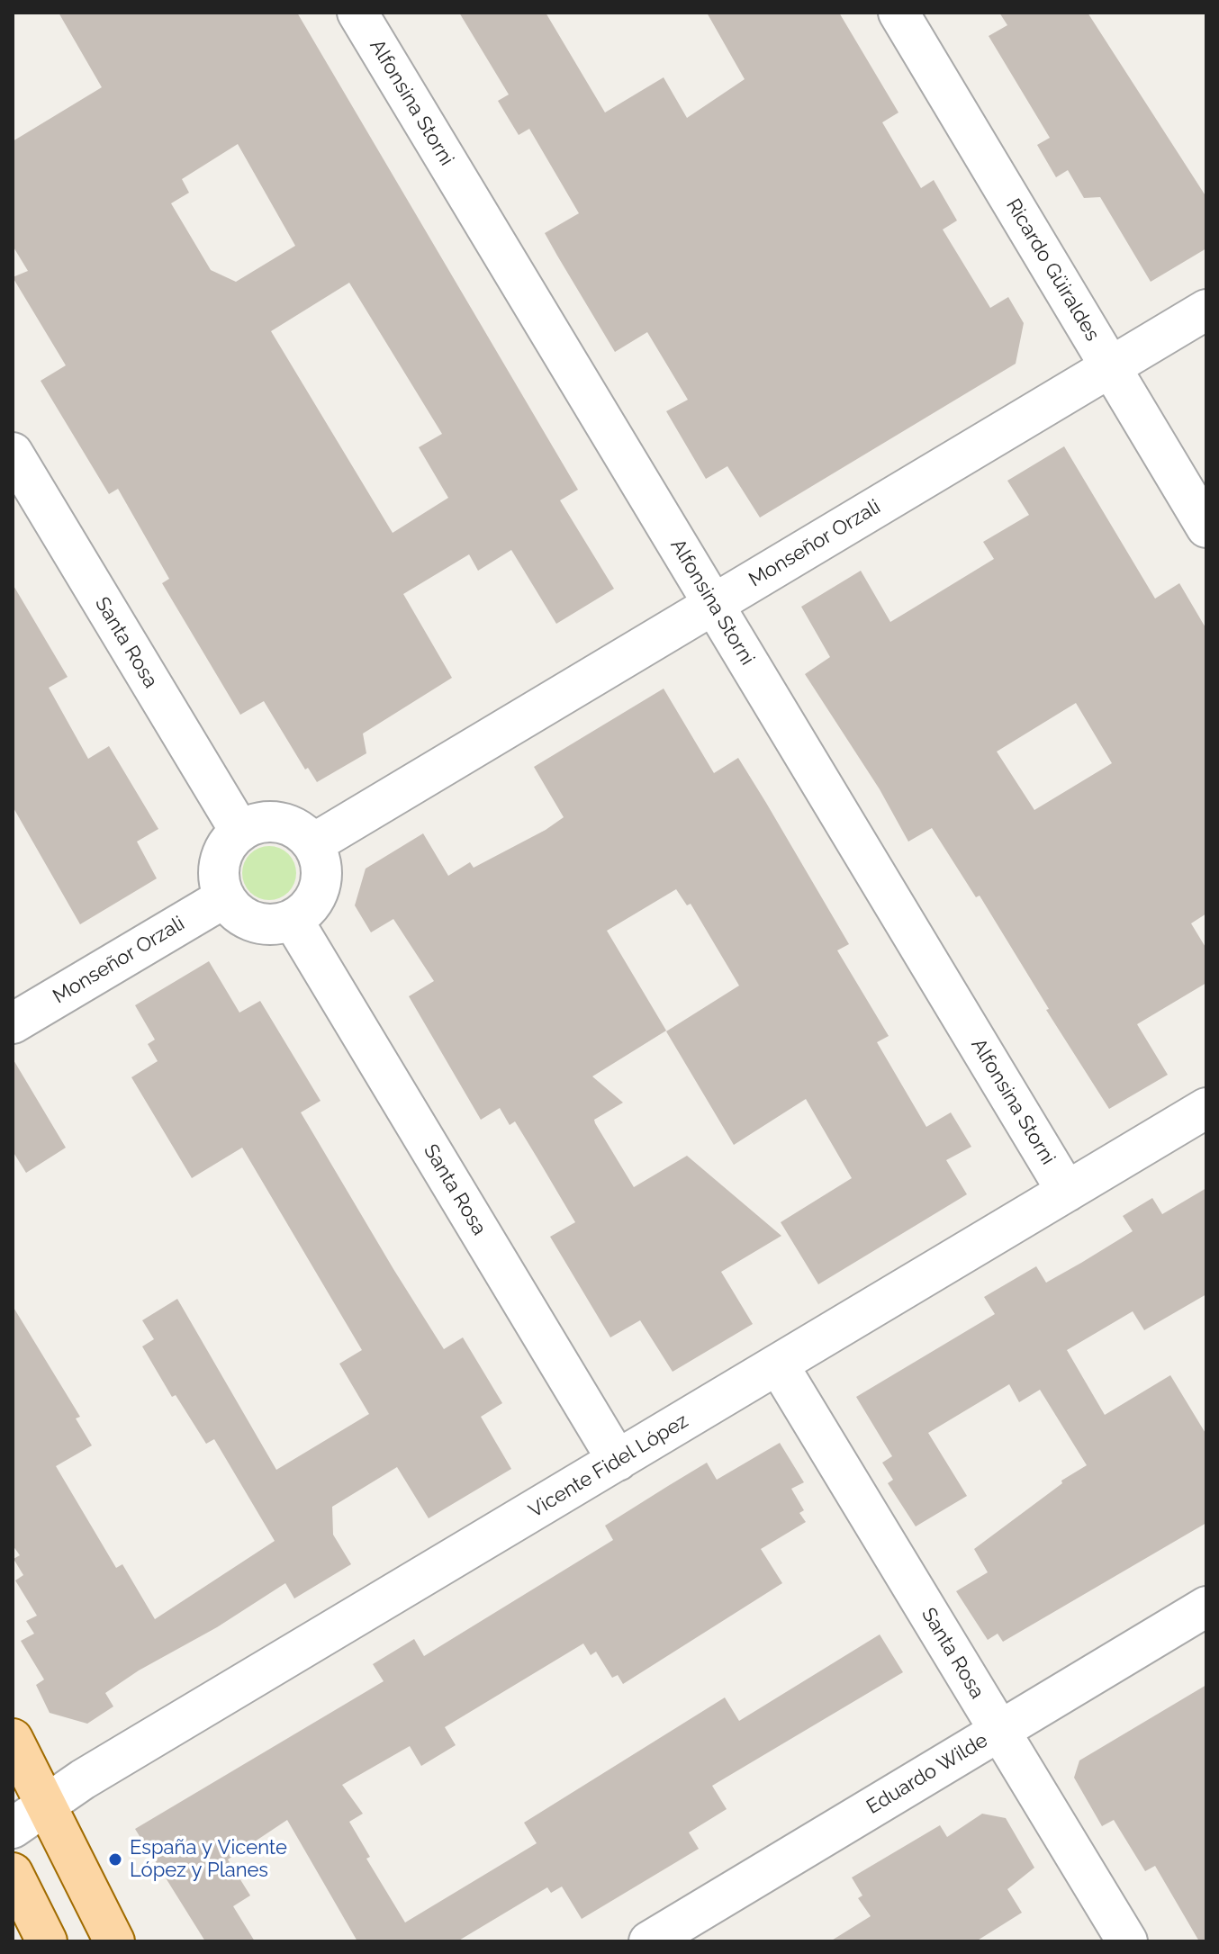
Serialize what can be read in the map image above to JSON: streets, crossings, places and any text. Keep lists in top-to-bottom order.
{
  "streets": {
    "street": [
      "Alfonsina Storni",
      "Ricardo Güiraldes",
      "Monseñor Orzali",
      "Santa Rosa",
      "Vicente Fidel López",
      "Eduardo Wilde"
    ]
  },
  "crossings": [
    ["Alfonsina Storni", "Monseñor Orzali"],
    ["Alfonsina Storni", "Vicente Fidel López"],
    ["Ricardo Güiraldes", "Monseñor Orzali"],
    ["Monseñor Orzali", "Santa Rosa"],
    ["Santa Rosa", "Vicente Fidel López"],
    ["Santa Rosa", "Eduardo Wilde"]
  ],
  "places": ["España y Vicente López y Planes"]
}
